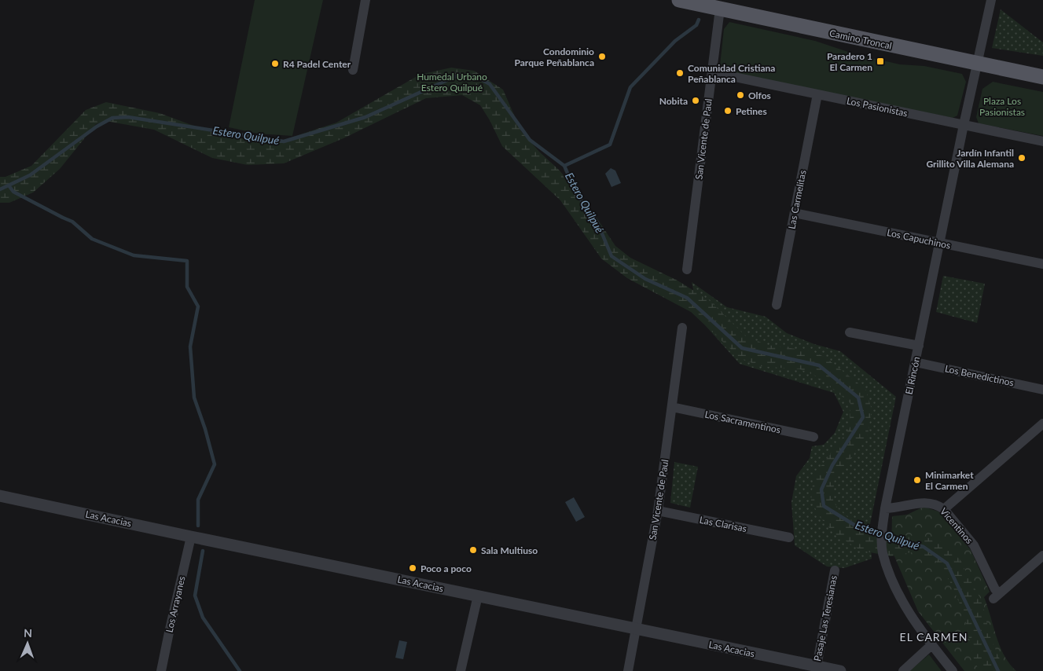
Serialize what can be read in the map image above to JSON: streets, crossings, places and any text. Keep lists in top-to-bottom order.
{
  "streets": {
    "main road": ["Camino Troncal"],
    "street": [
      "Los Pasionistas",
      "San Vicente de Paul",
      "Las Carmelitas",
      "Los Capuchinos",
      "El Rincón",
      "Los Benedictinos",
      "Los Sacramentinos",
      "Las Acacias",
      "Las Clarisas",
      "Vicentinos",
      "Los Arrayanes",
      "Pasaje Las Teresianas"
    ]
  },
  "crossings": [
    ["Camino Troncal", "San Vicente de Paul"],
    ["Camino Troncal", "El Rincón"],
    ["Los Pasionistas", "San Vicente de Paul"],
    ["Los Pasionistas", "Las Carmelitas"],
    ["Los Pasionistas", "El Rincón"],
    ["San Vicente de Paul", "Los Sacramentinos"],
    ["San Vicente de Paul", "Las Acacias"],
    ["San Vicente de Paul", "Las Clarisas"],
    ["Las Carmelitas", "Los Capuchinos"],
    ["Los Capuchinos", "El Rincón"],
    ["El Rincón", "Los Benedictinos"],
    ["El Rincón", "Vicentinos"],
    ["Las Acacias", "Los Arrayanes"],
    ["Las Acacias", "Pasaje Las Teresianas"]
  ],
  "districts": ["EL CARMEN"],
  "water": ["Estero Quilpué"],
  "parks": ["Humedal Urbano Estero Quilpué", "Plaza Los Pasionistas"],
  "places": {
    "other": [
      "Condominio Parque Peñablanca",
      "R4 Padel Center",
      "Comunidad Cristiana Peñablanca",
      "Olfos",
      "Nobita",
      "Petines",
      "Jardín Infantil Grillito Villa Alemana",
      "Minimarket El Carmen",
      "Sala Multiuso",
      "Poco a poco"
    ],
    "transit": ["Paradero 1 El Carmen"]
  },
  "north": "top"
}
